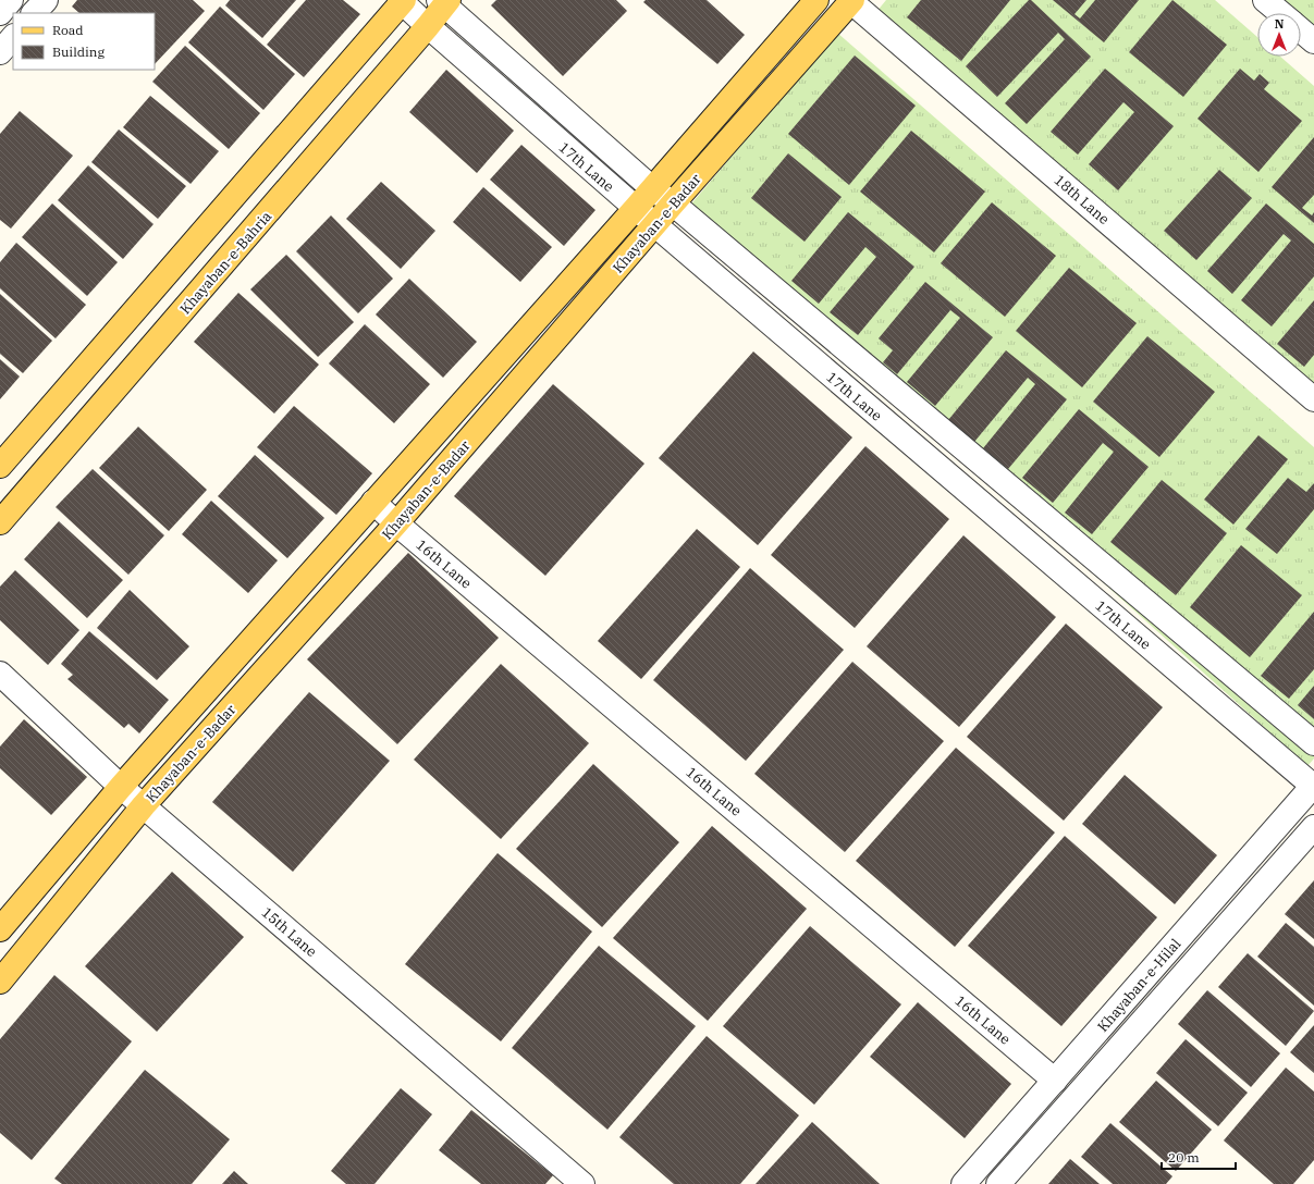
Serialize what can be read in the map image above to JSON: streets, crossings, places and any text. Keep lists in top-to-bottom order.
{
  "streets": {
    "main road": ["Khayaban-e-Badar", "Khayaban-e-Bahria"],
    "street": [
      "17th Lane",
      "18th Lane",
      "16th Lane",
      "15th Lane",
      "Khayaban-e-Hilal"
    ]
  },
  "crossings": [
    ["17th Lane", "Khayaban-e-Badar"],
    ["17th Lane", "Khayaban-e-Bahria"],
    ["17th Lane", "Khayaban-e-Hilal"],
    ["18th Lane", "Khayaban-e-Badar"],
    ["Khayaban-e-Badar", "16th Lane"],
    ["Khayaban-e-Badar", "15th Lane"],
    ["16th Lane", "Khayaban-e-Hilal"]
  ],
  "legend": ["Road", "Building"],
  "scale_bar": "20 m",
  "north": "top"
}
